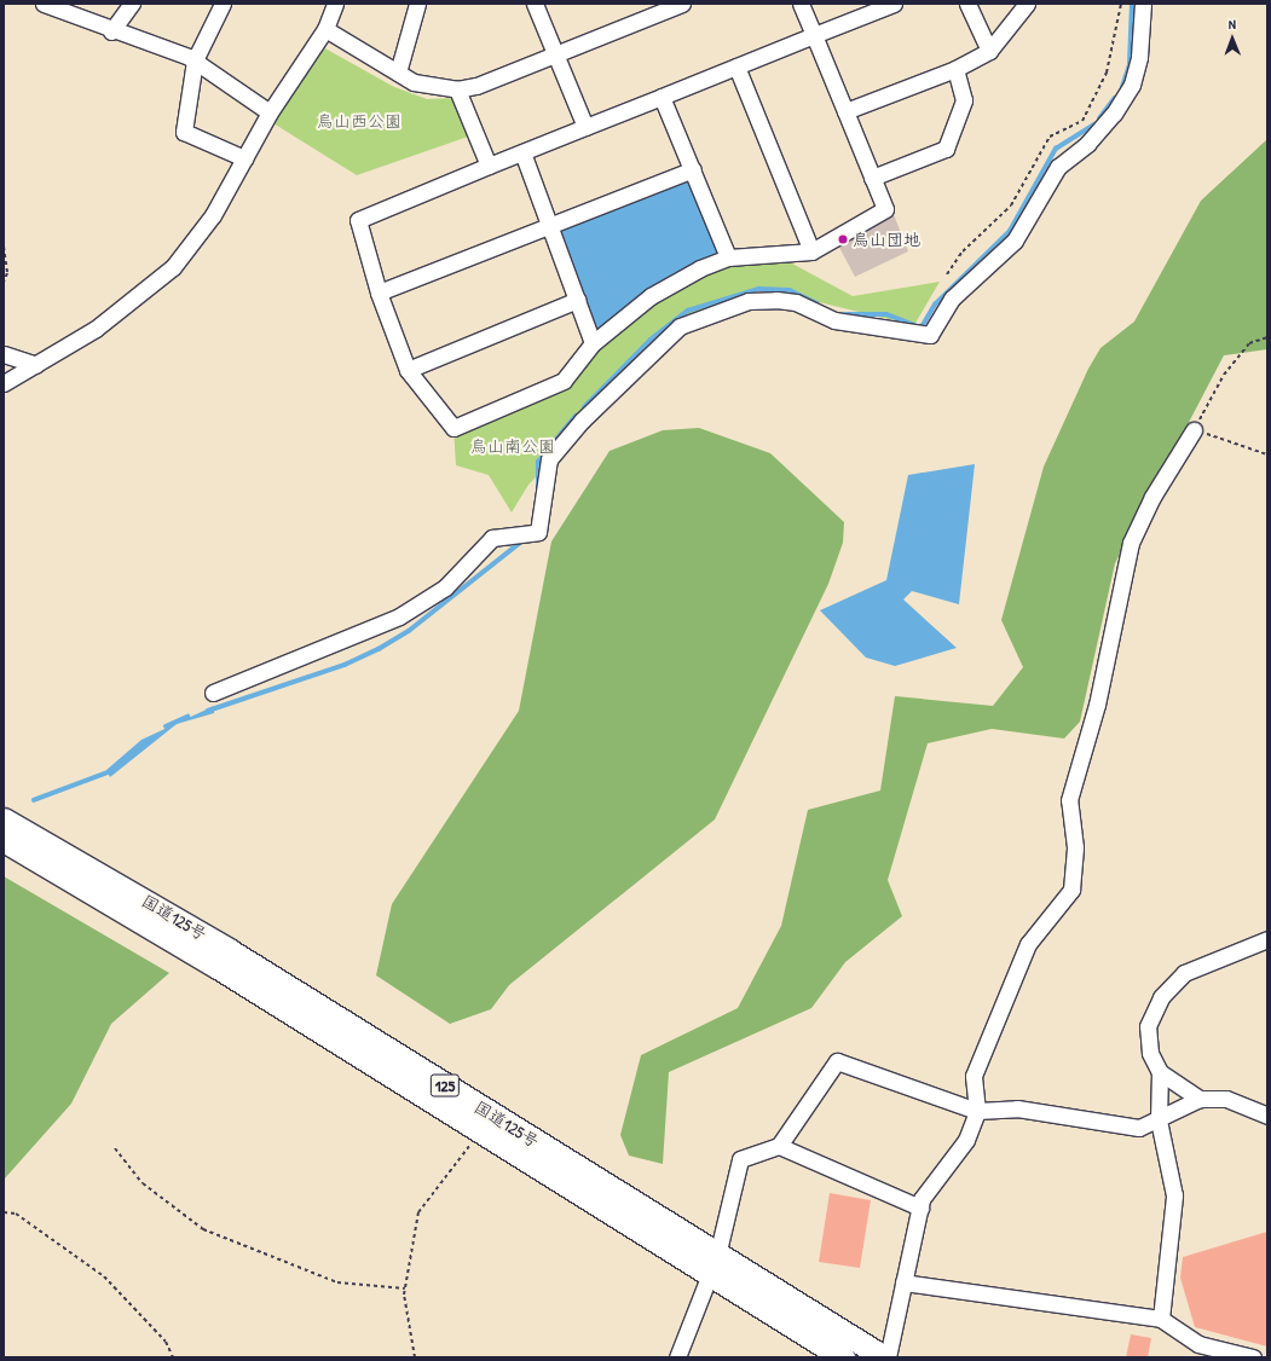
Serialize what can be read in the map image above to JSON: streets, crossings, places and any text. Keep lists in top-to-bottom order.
{
  "streets": {
    "highway": ["国道125号", "125"]
  },
  "parks": ["烏山西公園", "烏山南公園"],
  "places": ["烏山団地"],
  "north": "top"
}
